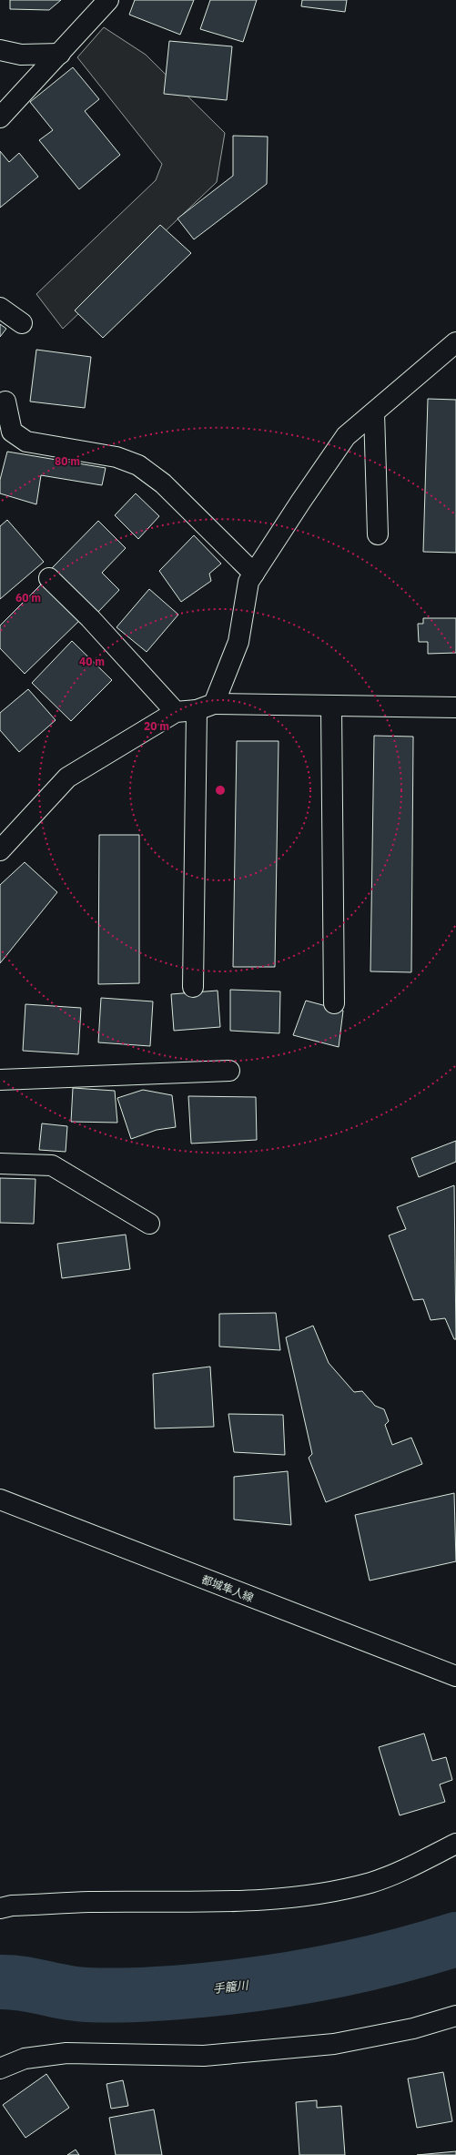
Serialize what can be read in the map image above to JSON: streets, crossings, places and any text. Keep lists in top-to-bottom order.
{
  "streets": {
    "street": ["都城隼人線"]
  },
  "water": ["手籠川"],
  "rings": [
    "80 m",
    "60 m",
    "40 m",
    "20 m"
  ]
}
